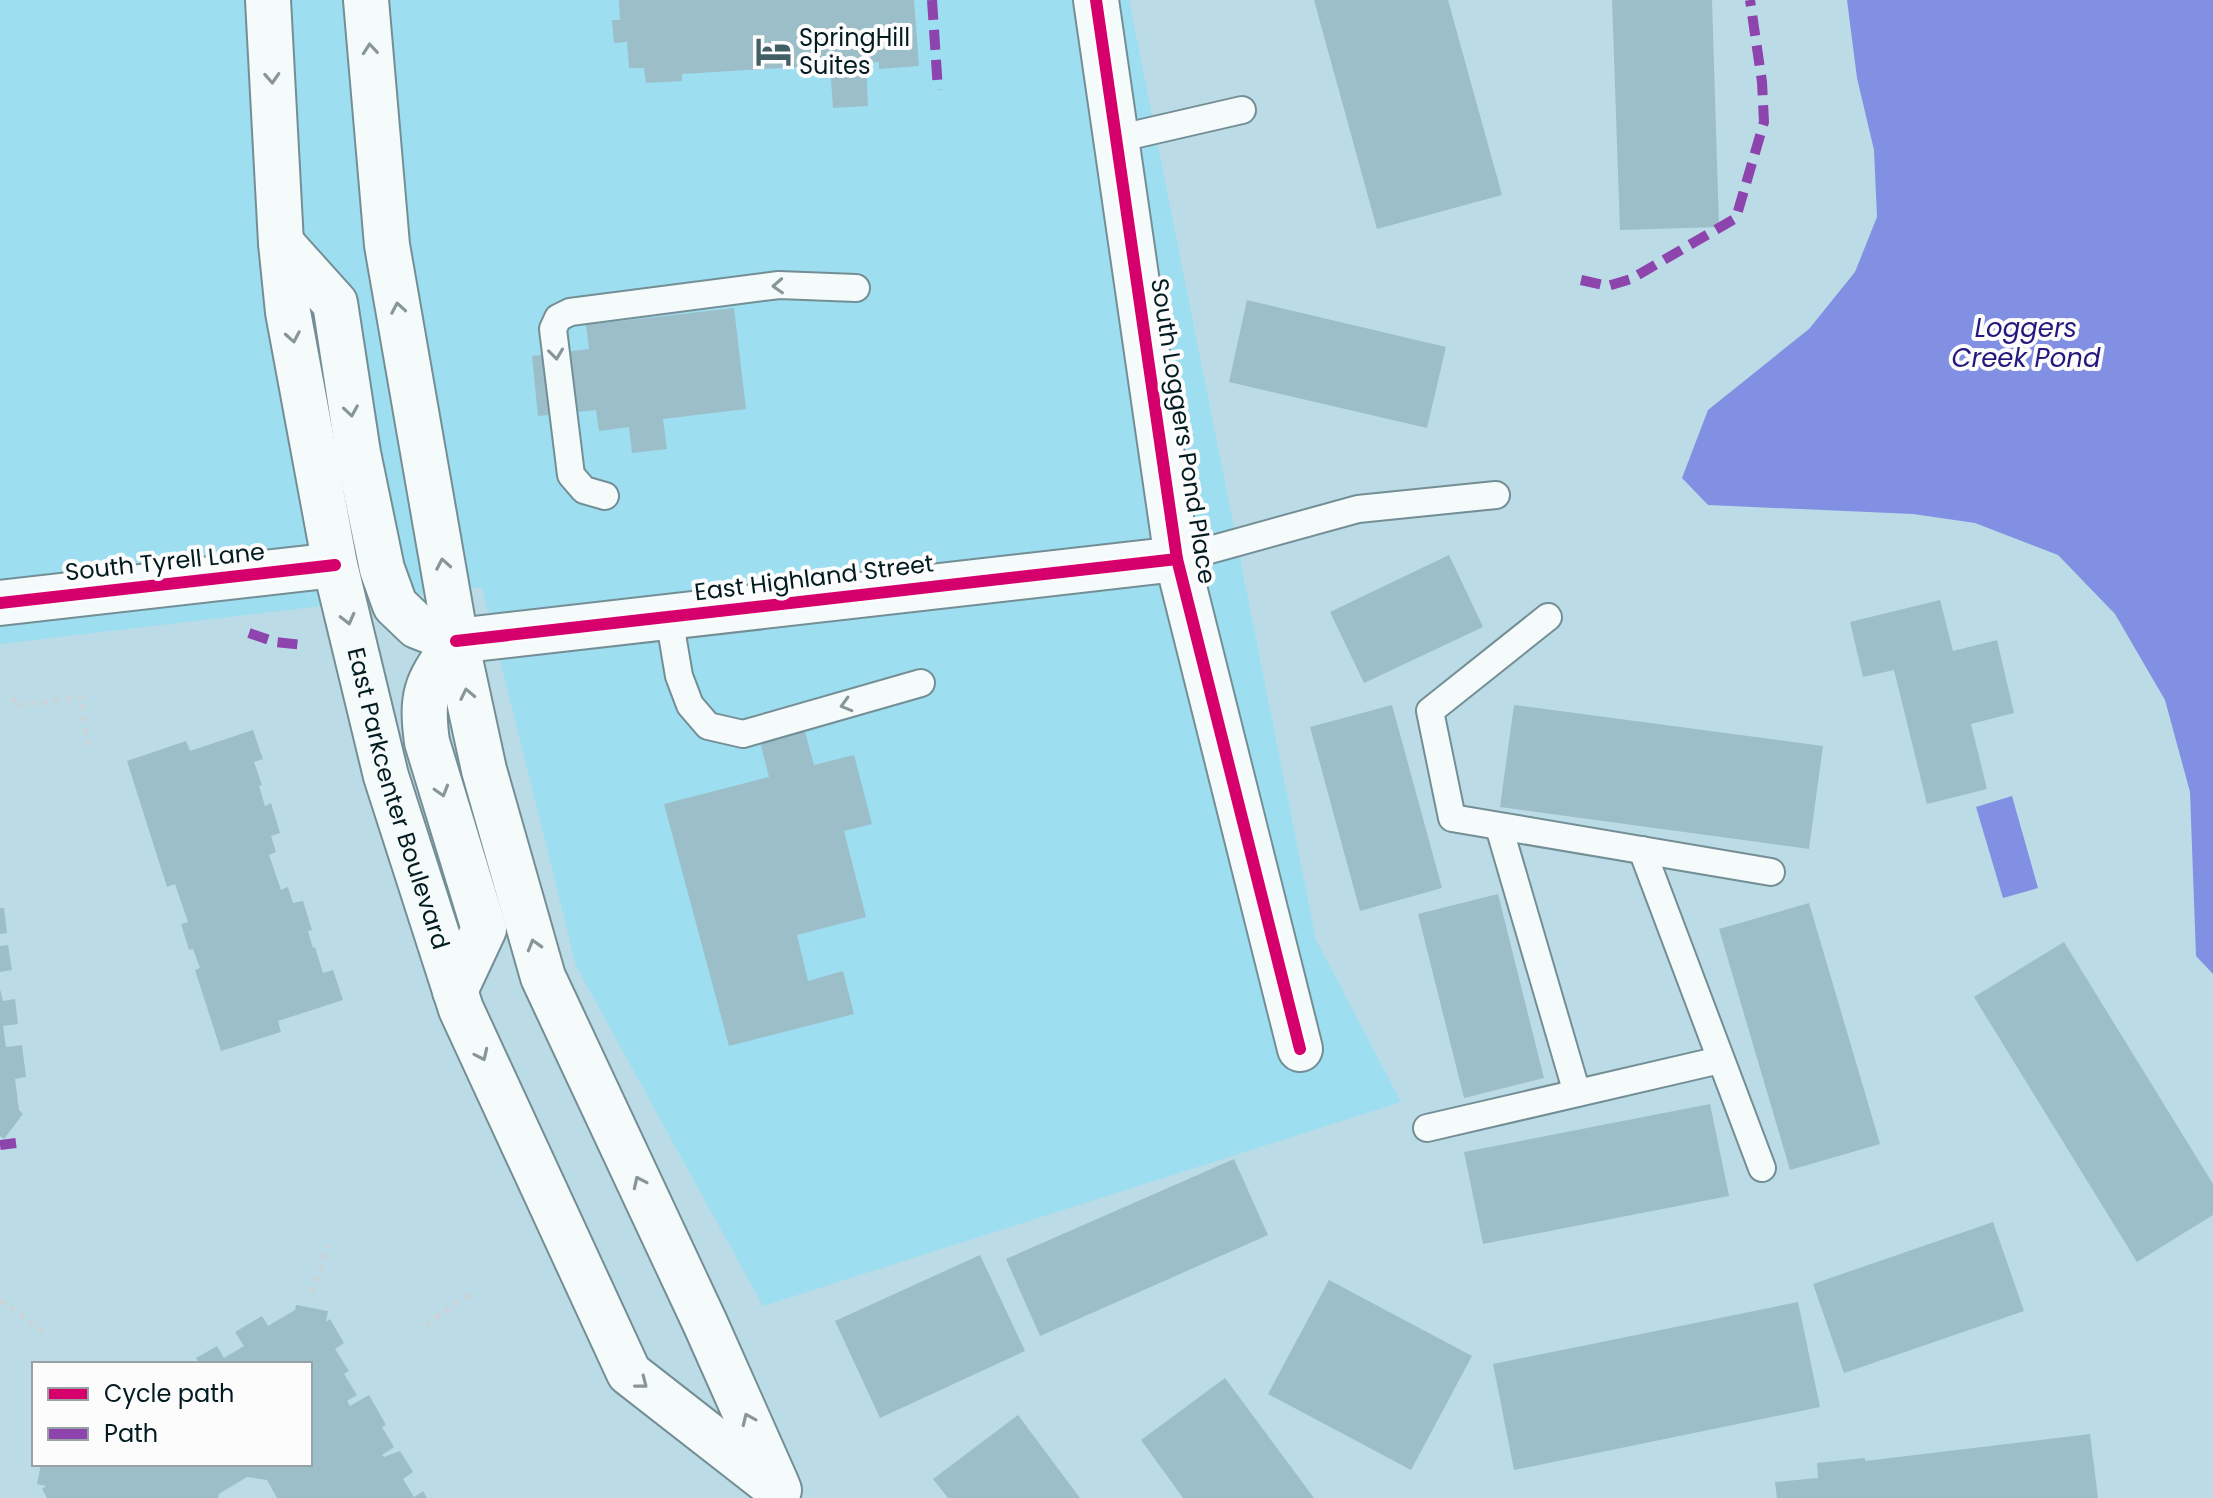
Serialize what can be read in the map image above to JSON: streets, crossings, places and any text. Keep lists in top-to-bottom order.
{
  "streets": {
    "main road": [
      "South Loggers Pond Place",
      "South Tyrell Lane",
      "East Highland Street",
      "East Parkcenter Boulevard"
    ]
  },
  "crossings": [
    ["South Loggers Pond Place", "East Highland Street"],
    ["South Tyrell Lane", "East Parkcenter Boulevard"],
    ["East Highland Street", "East Parkcenter Boulevard"]
  ],
  "water": ["Loggers Creek Pond"],
  "places": {
    "hotel": ["SpringHill Suites"]
  },
  "legend": ["Cycle path", "Path"]
}
